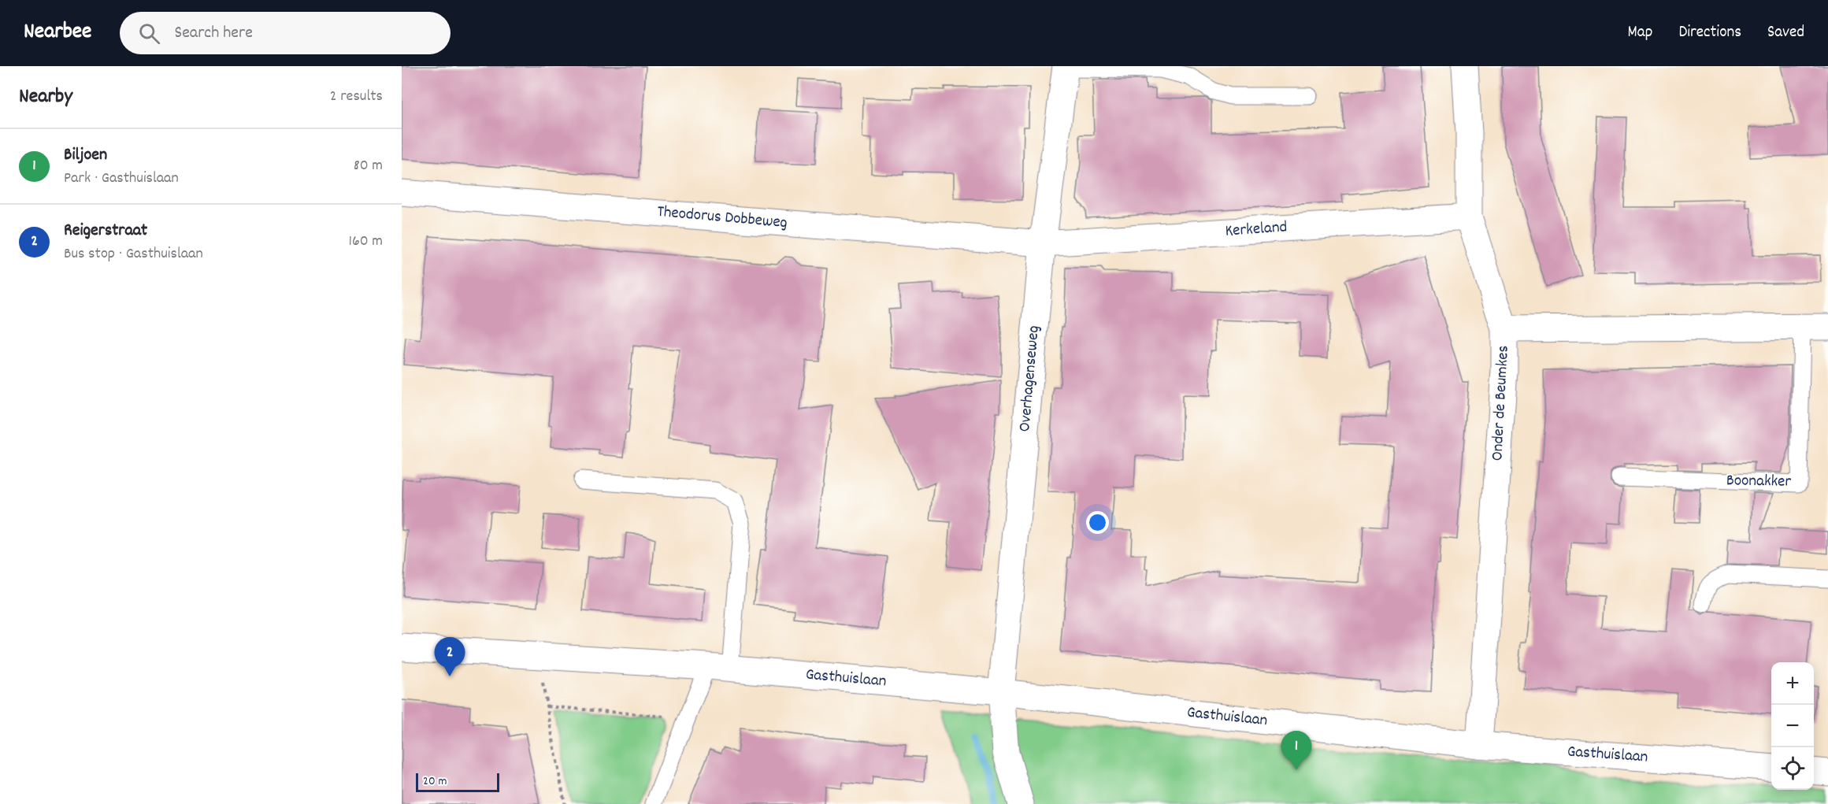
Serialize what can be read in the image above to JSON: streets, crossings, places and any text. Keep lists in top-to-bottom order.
{
  "streets": {
    "street": [
      "Theodorus Dobbeweg",
      "Kerkeland",
      "Overhagenseweg",
      "Onder de Beumkes",
      "Gasthuislaan"
    ],
    "lane": ["Boonakker"]
  },
  "crossings": [
    ["Theodorus Dobbeweg", "Kerkeland"],
    ["Theodorus Dobbeweg", "Overhagenseweg"],
    ["Kerkeland", "Overhagenseweg"],
    ["Kerkeland", "Onder de Beumkes"],
    ["Overhagenseweg", "Gasthuislaan"],
    ["Onder de Beumkes", "Gasthuislaan"]
  ],
  "scale_bar": "20 m",
  "page": {
    "header": "Nearbee",
    "search": "Search here",
    "nav": ["Map", "Directions", "Saved"],
    "heading": ["Nearby", "2 results"],
    "list": [
      {
        "mark": "1",
        "name": "Biljoen",
        "note": "Park · Gasthuislaan",
        "value": "80 m"
      },
      {
        "mark": "2",
        "name": "Reigerstraat",
        "note": "Bus stop · Gasthuislaan",
        "value": "160 m"
      }
    ],
    "pins": ["2", "1"],
    "map_buttons": ["+", "−"],
    "scale": "20 m"
  }
}
